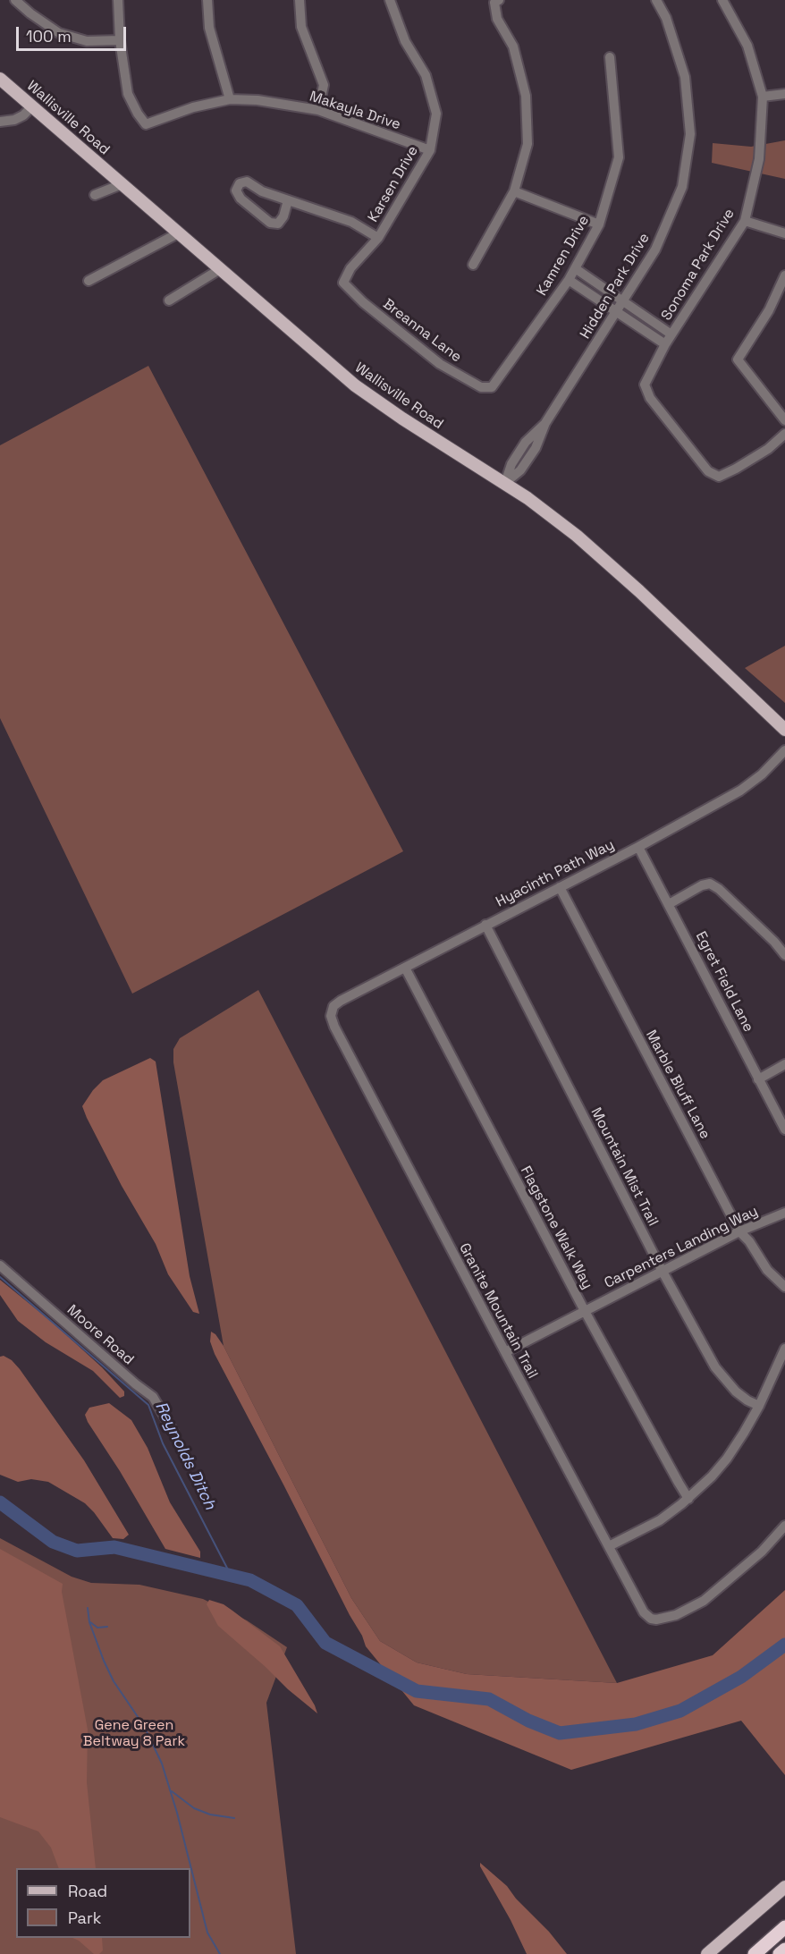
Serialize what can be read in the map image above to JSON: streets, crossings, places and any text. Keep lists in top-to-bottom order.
{
  "streets": {
    "main road": ["Wallisville Road"],
    "street": [
      "Makayla Drive",
      "Karsen Drive",
      "Kamren Drive",
      "Sonoma Park Drive",
      "Hidden Park Drive",
      "Breanna Lane",
      "Hyacinth Path Way",
      "Egret Field Lane",
      "Marble Bluff Lane",
      "Mountain Mist Trail",
      "Flagstone Walk Way",
      "Carpenters Landing Way",
      "Granite Mountain Trail",
      "Moore Road"
    ]
  },
  "crossings": [
    ["Makayla Drive", "Karsen Drive"],
    ["Wallisville Road", "Hidden Park Drive"],
    ["Karsen Drive", "Breanna Lane"],
    ["Kamren Drive", "Breanna Lane"],
    ["Hyacinth Path Way", "Egret Field Lane"],
    ["Hyacinth Path Way", "Marble Bluff Lane"],
    ["Hyacinth Path Way", "Mountain Mist Trail"],
    ["Hyacinth Path Way", "Flagstone Walk Way"],
    ["Hyacinth Path Way", "Granite Mountain Trail"],
    ["Marble Bluff Lane", "Carpenters Landing Way"],
    ["Mountain Mist Trail", "Carpenters Landing Way"],
    ["Flagstone Walk Way", "Carpenters Landing Way"],
    ["Carpenters Landing Way", "Granite Mountain Trail"]
  ],
  "water": ["Reynolds Ditch"],
  "parks": ["Gene Green Beltway 8 Park"],
  "legend": ["Road", "Park"],
  "scale_bar": "100 m"
}
